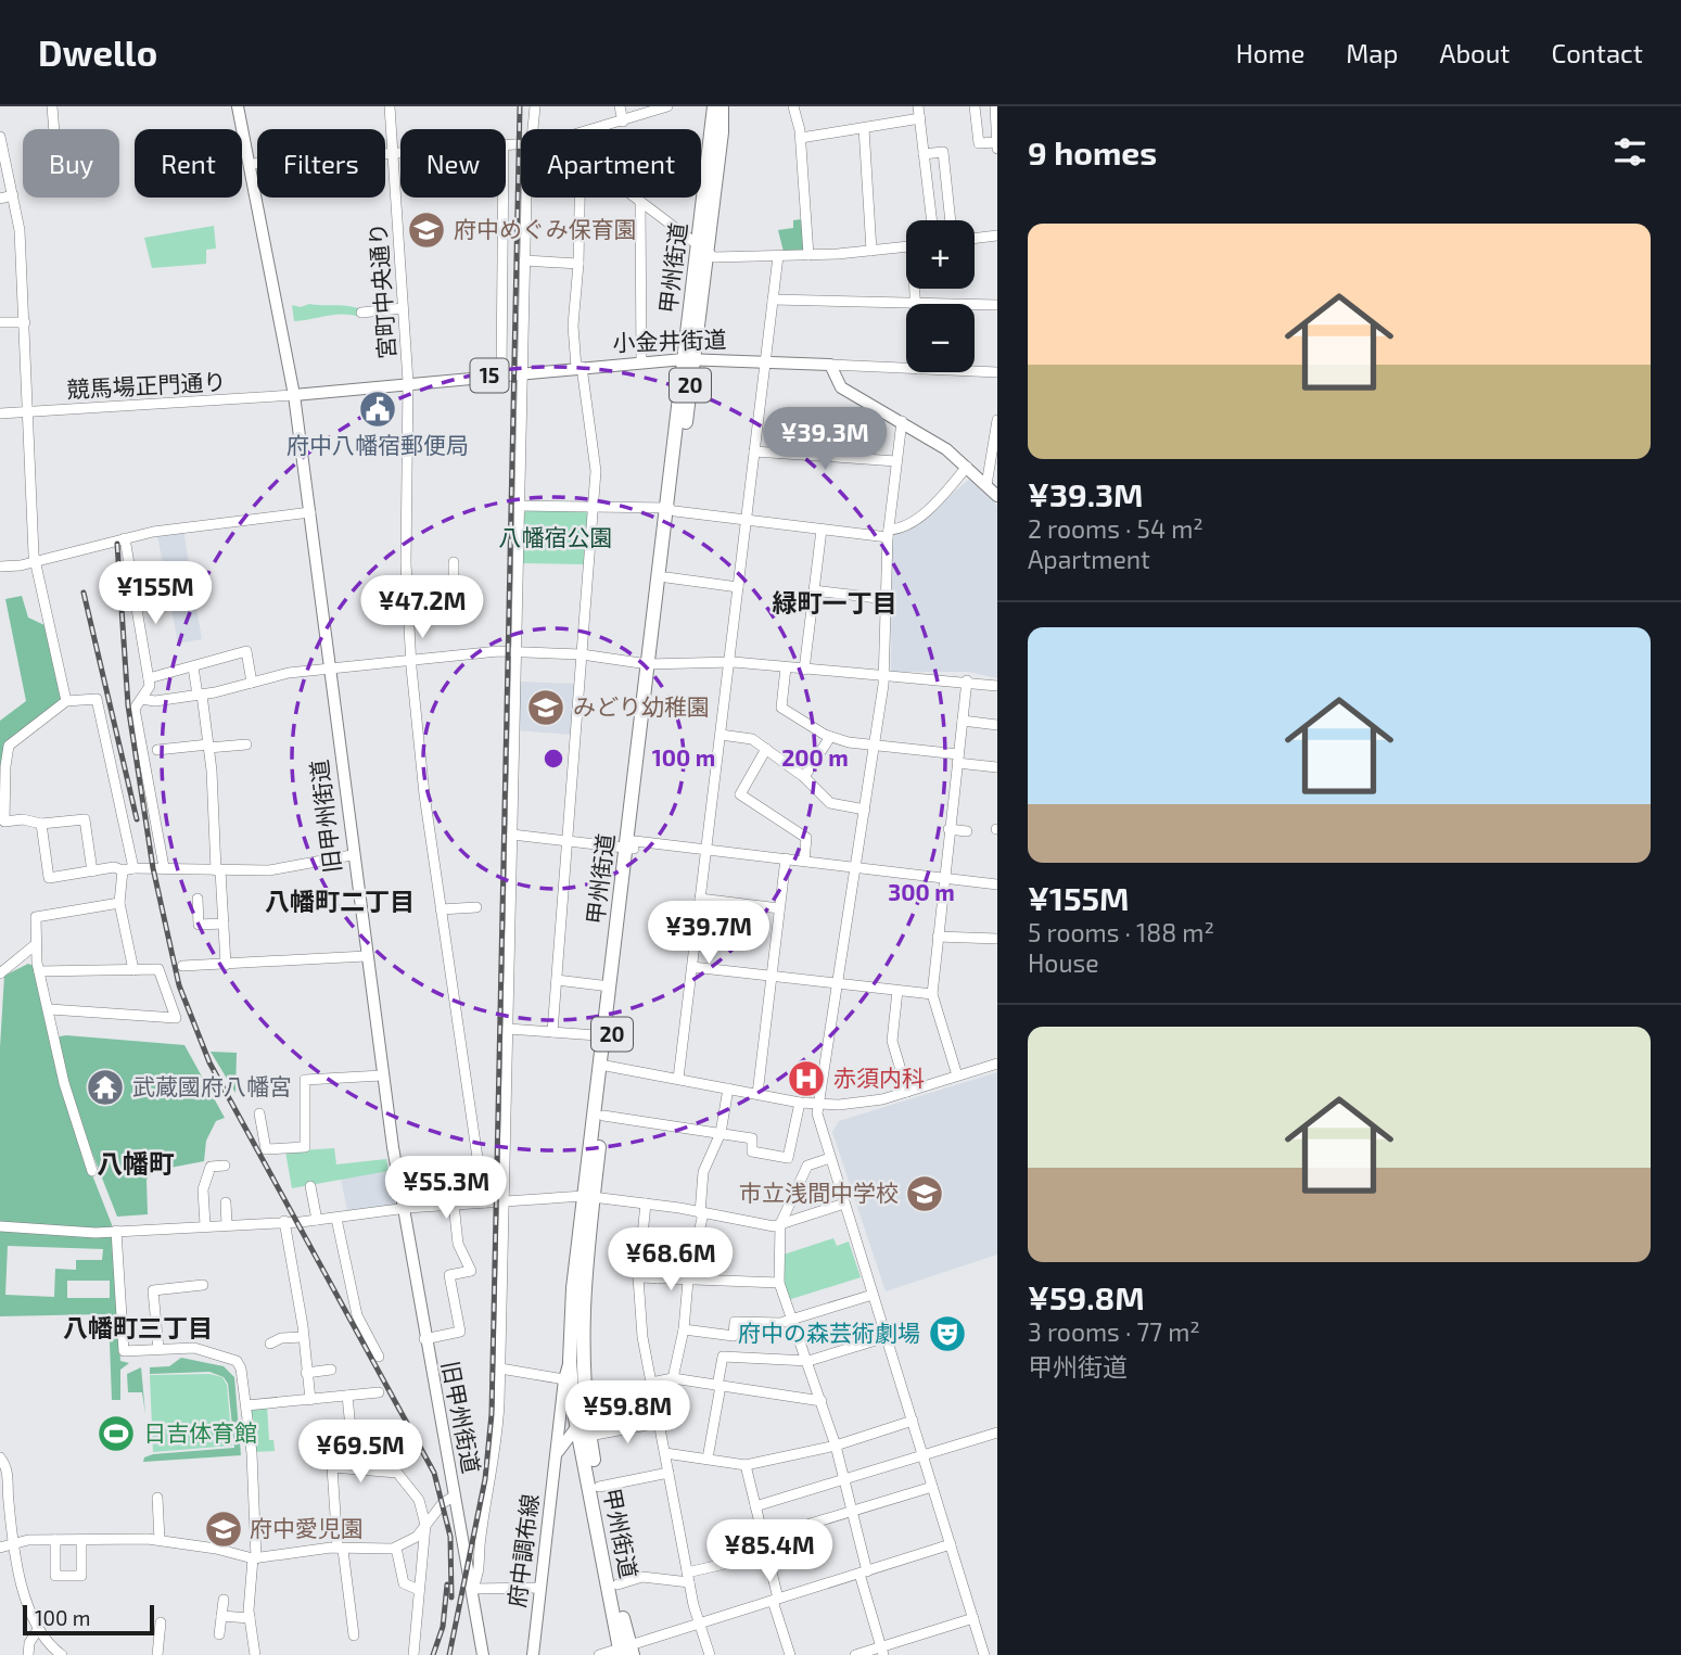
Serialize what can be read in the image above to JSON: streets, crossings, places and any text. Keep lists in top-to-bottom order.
{
  "streets": {
    "highway": ["甲州街道", "20"],
    "main road": [
      "小金井街道",
      "15",
      "旧甲州街道",
      "府中調布線"
    ],
    "street": ["宮町中央通り", "競馬場正門通り"]
  },
  "crossings": [
    ["甲州街道", "小金井街道"],
    ["甲州街道", "府中調布線"],
    ["宮町中央通り", "小金井街道"],
    ["小金井街道", "競馬場正門通り"],
    ["小金井街道", "旧甲州街道"],
    ["競馬場正門通り", "旧甲州街道"]
  ],
  "districts": [
    "緑町一丁目",
    "八幡町二丁目",
    "八幡町",
    "八幡町三丁目"
  ],
  "parks": ["八幡宿公園"],
  "places": {
    "school or university": [
      "府中めぐみ保育園",
      "みどり幼稚園",
      "市立浅間中学校",
      "府中愛児園"
    ],
    "public building": ["府中八幡宿郵便局"],
    "hospital": ["赤須内科"],
    "temple": ["武蔵國府八幡宮"],
    "theatre": ["府中の森芸術劇場"],
    "sports": ["日吉体育館"]
  },
  "scale_bar": "100 m",
  "page": {
    "header": "Dwello",
    "nav": [
      "Home",
      "Map",
      "About",
      "Contact"
    ],
    "heading": "9 homes",
    "chip": [
      "Buy",
      "Rent",
      "Filters",
      "New",
      "Apartment"
    ],
    "list": [
      {
        "name": "¥39.3M",
        "note": "2 rooms · 54 m² · Apartment"
      },
      {
        "name": "¥155M",
        "note": "5 rooms · 188 m² · House"
      },
      {
        "name": "¥59.8M",
        "note": "3 rooms · 77 m² · 甲州街道"
      }
    ],
    "map_buttons": ["+", "−"],
    "price": [
      "¥39.3M",
      "¥155M",
      "¥47.2M",
      "¥39.7M",
      "¥55.3M",
      "¥68.6M",
      "¥59.8M",
      "¥69.5M",
      "¥85.4M"
    ],
    "scale": "100 m"
  },
  "rings": ["100 m", "200 m", "300 m"]
}
